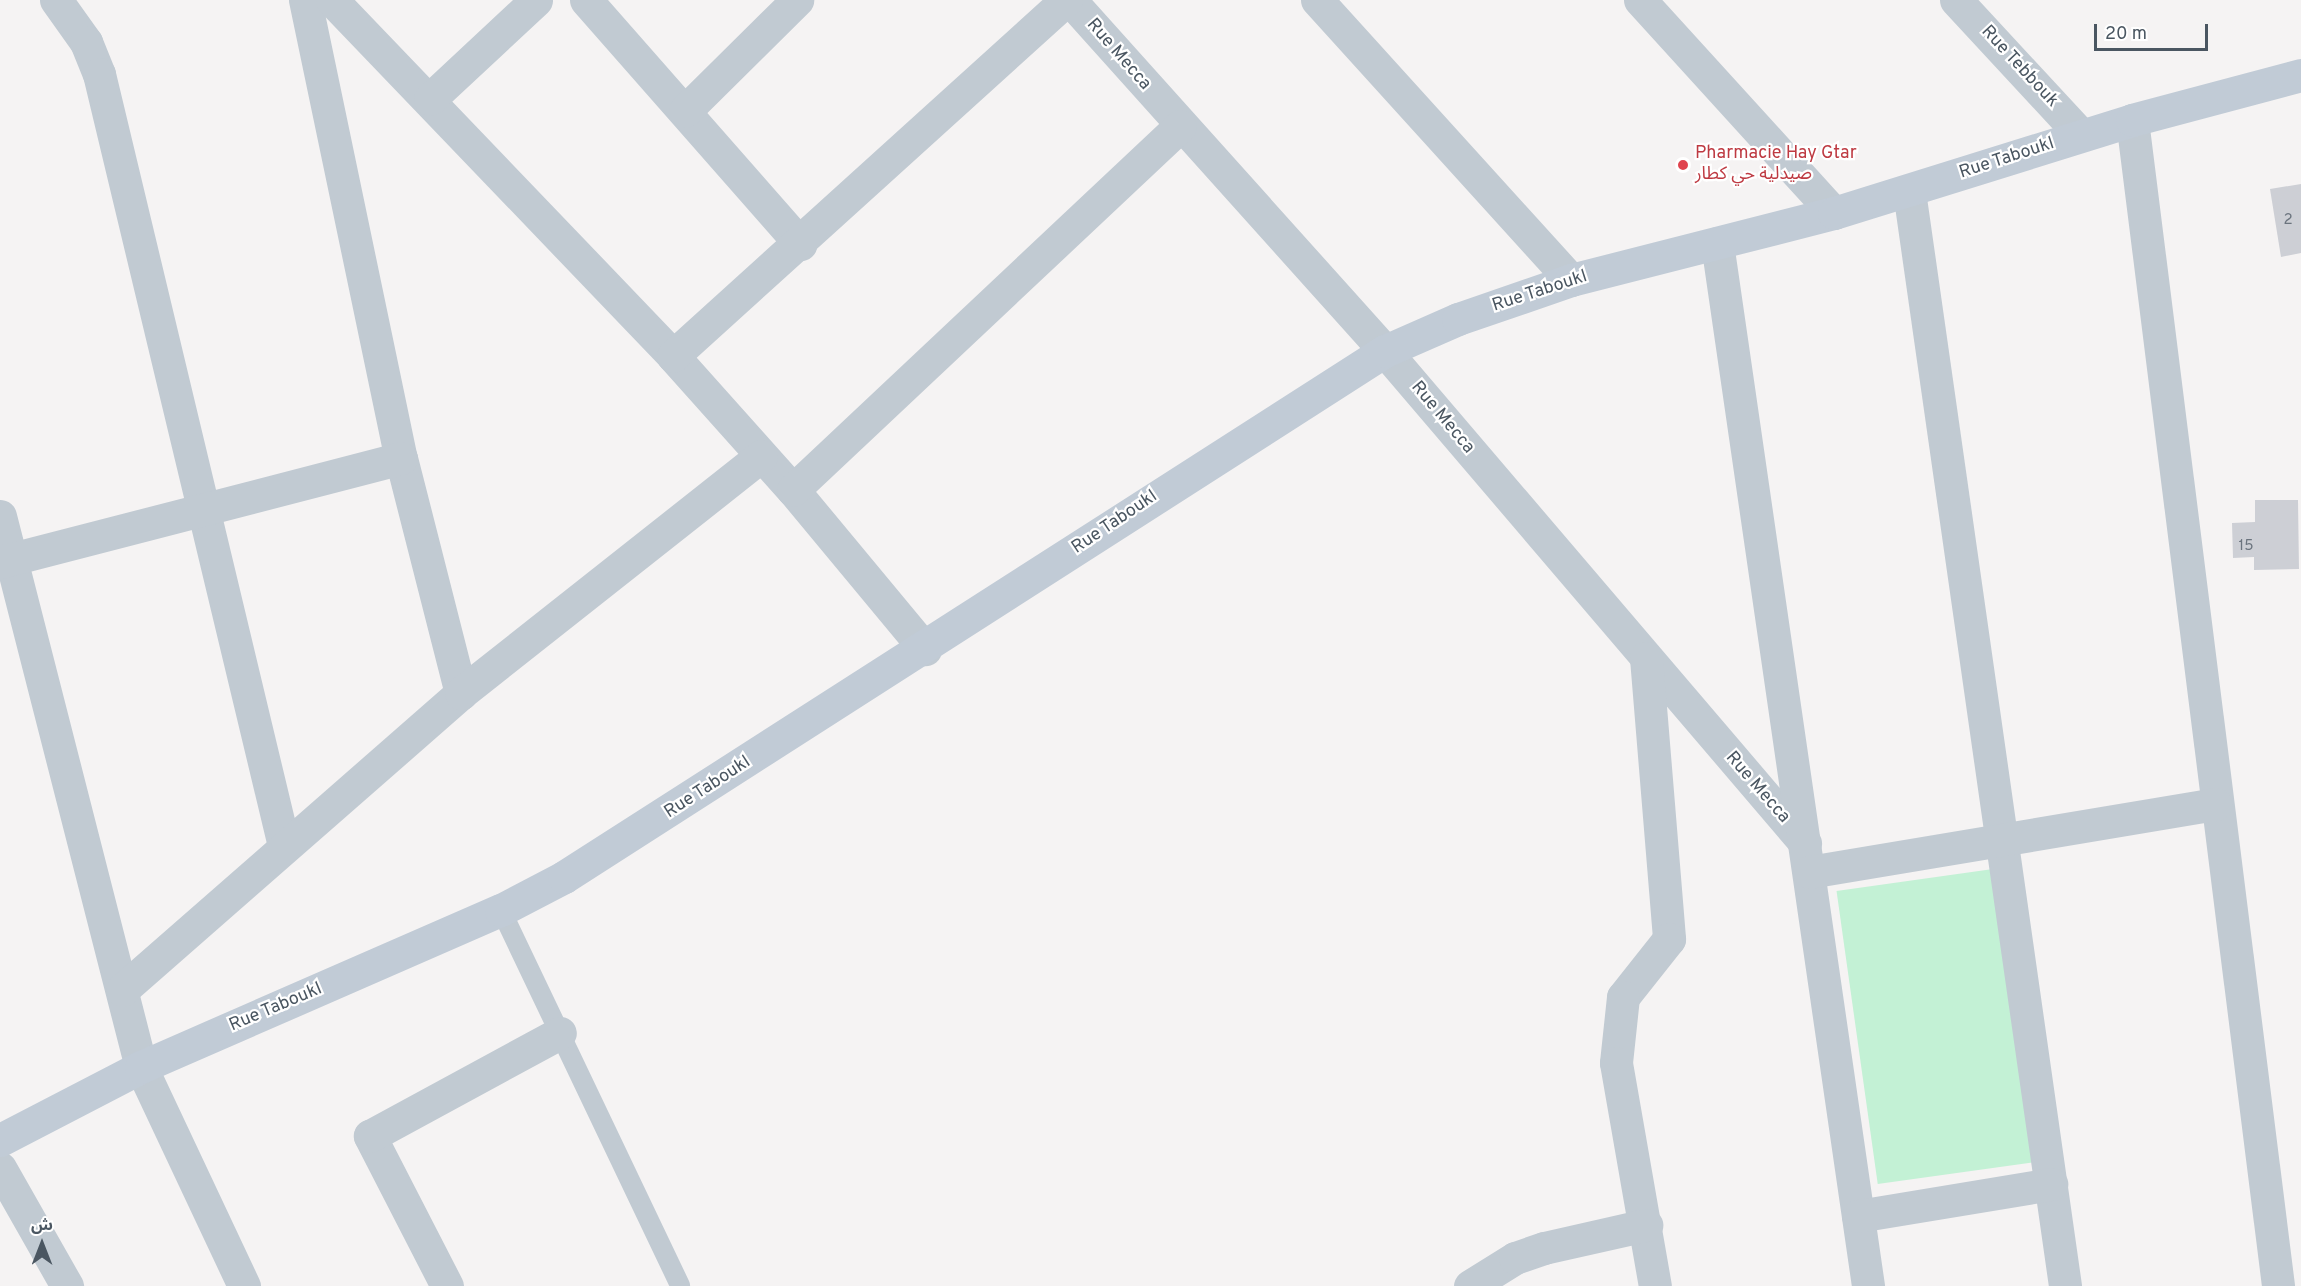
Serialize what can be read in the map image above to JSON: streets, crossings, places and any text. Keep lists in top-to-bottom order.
{
  "streets": {
    "street": ["Rue Mecca", "Rue Tebbouk", "Rue Taboukl"]
  },
  "crossings": [
    ["Rue Mecca", "Rue Taboukl"],
    ["Rue Tebbouk", "Rue Taboukl"]
  ],
  "places": ["Pharmacie Hay Gtar صيدلية حي كطار"],
  "house_numbers": ["2", "15"],
  "scale_bar": "20 m",
  "north": "top"
}
